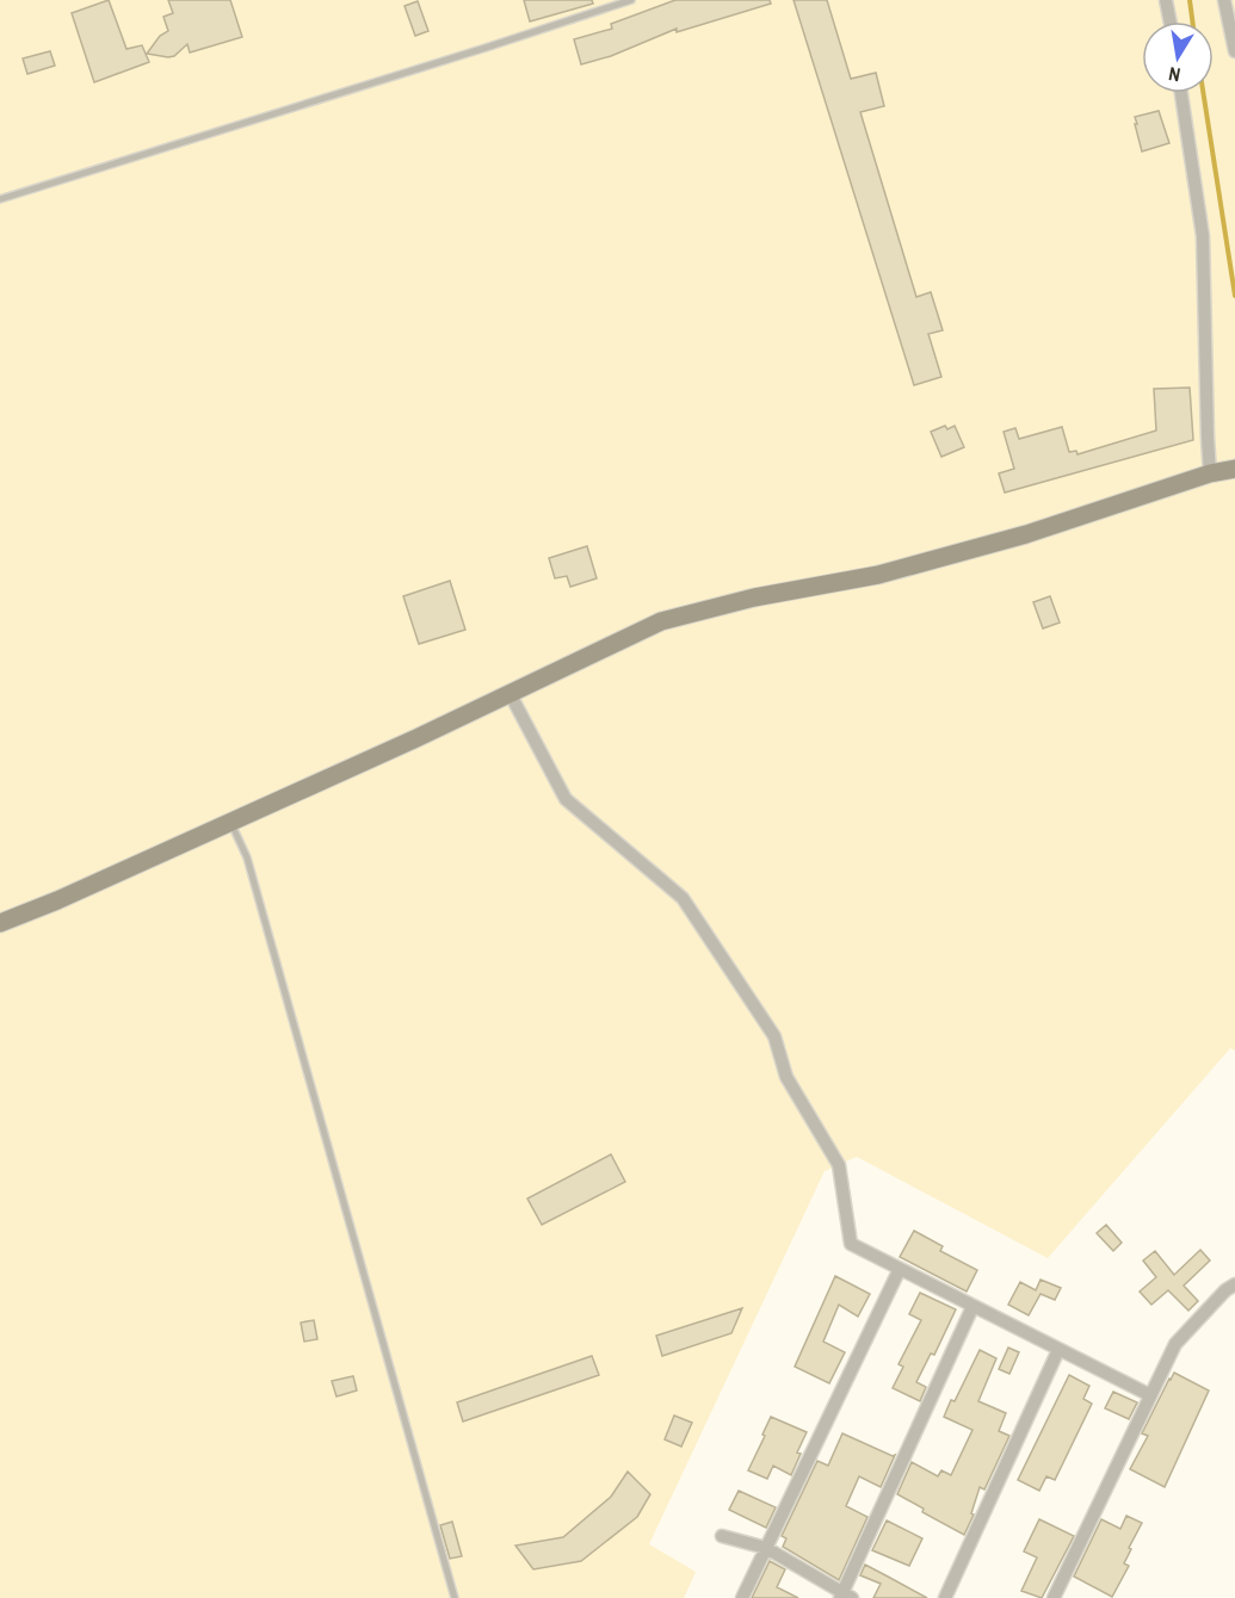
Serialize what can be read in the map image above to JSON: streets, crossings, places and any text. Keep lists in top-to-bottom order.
{
  "north": "bottom"
}
